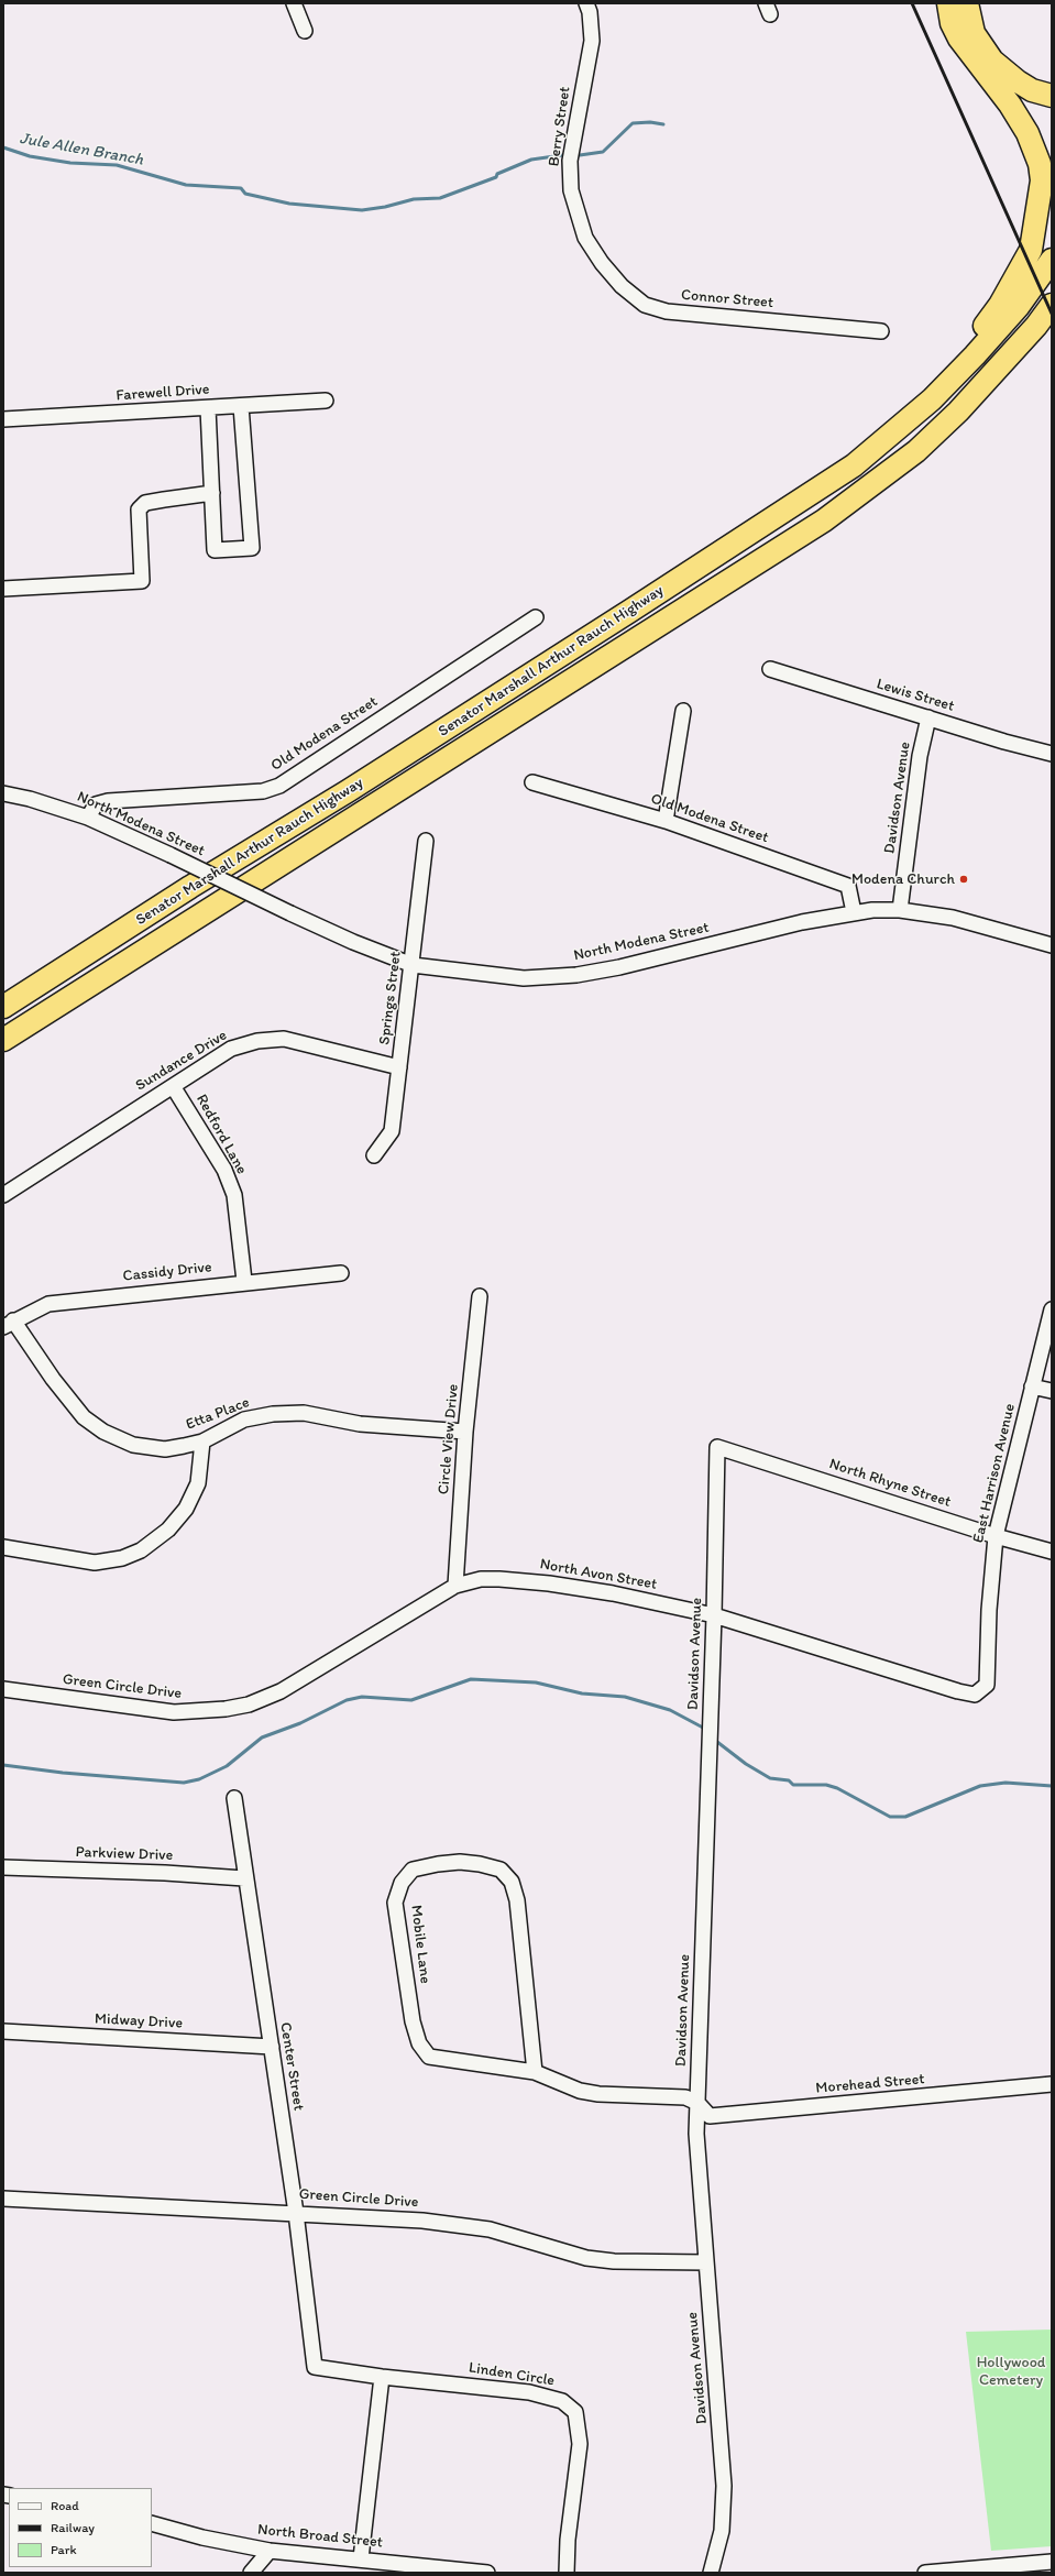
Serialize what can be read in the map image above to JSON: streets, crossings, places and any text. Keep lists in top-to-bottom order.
{
  "streets": {
    "highway": ["Senator Marshall Arthur Rauch Highway"],
    "street": [
      "Berry Street",
      "Connor Street",
      "Farewell Drive",
      "Lewis Street",
      "Old Modena Street",
      "Davidson Avenue",
      "North Modena Street",
      "Springs Street",
      "Sundance Drive",
      "Redford Lane",
      "Cassidy Drive",
      "Etta Place",
      "Circle View Drive",
      "East Harrison Avenue",
      "North Rhyne Street",
      "North Avon Street",
      "Green Circle Drive",
      "Parkview Drive",
      "Mobile Lane",
      "Midway Drive",
      "Center Street",
      "Morehead Street",
      "Linden Circle",
      "North Broad Street"
    ]
  },
  "crossings": [
    ["Berry Street", "Connor Street"],
    ["Lewis Street", "Davidson Avenue"],
    ["Old Modena Street", "North Modena Street"],
    ["Davidson Avenue", "North Modena Street"],
    ["Davidson Avenue", "North Rhyne Street"],
    ["Davidson Avenue", "North Avon Street"],
    ["Davidson Avenue", "Green Circle Drive"],
    ["Davidson Avenue", "Mobile Lane"],
    ["Davidson Avenue", "Morehead Street"],
    ["North Modena Street", "Springs Street"],
    ["Springs Street", "Sundance Drive"],
    ["Sundance Drive", "Redford Lane"],
    ["Redford Lane", "Cassidy Drive"],
    ["Cassidy Drive", "Etta Place"],
    ["Etta Place", "Circle View Drive"],
    ["Circle View Drive", "North Avon Street"],
    ["East Harrison Avenue", "North Rhyne Street"],
    ["East Harrison Avenue", "North Avon Street"],
    ["North Avon Street", "Green Circle Drive"],
    ["Green Circle Drive", "Center Street"],
    ["Parkview Drive", "Center Street"],
    ["Mobile Lane", "Morehead Street"],
    ["Midway Drive", "Center Street"],
    ["Center Street", "Linden Circle"]
  ],
  "water": ["Jule Allen Branch"],
  "parks": ["Hollywood Cemetery"],
  "places": ["Modena Church"],
  "legend": ["Road", "Railway", "Park"]
}
